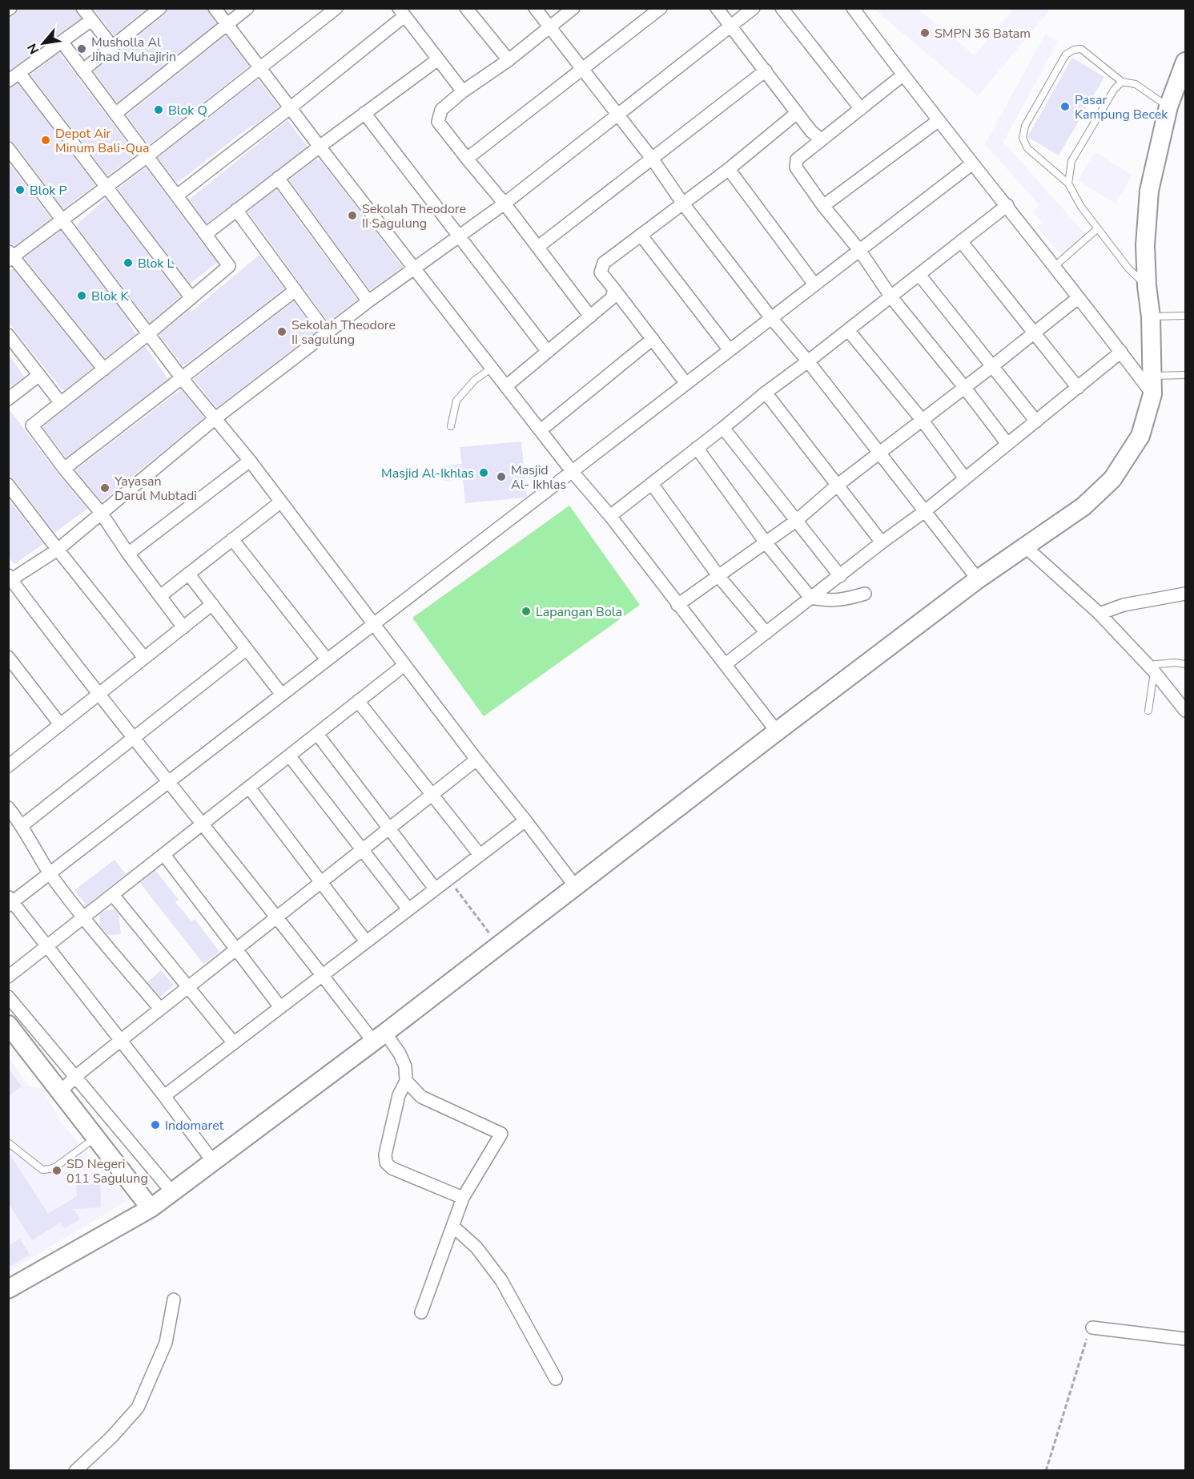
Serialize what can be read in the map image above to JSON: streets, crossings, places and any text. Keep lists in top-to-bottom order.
{
  "places": [
    "SMPN 36 Batam",
    "Musholla Al Jihad Muhajirin",
    "Pasar Kampung Becek",
    "Blok Q",
    "Depot Air Minum Bali-Qua",
    "Blok P",
    "Sekolah Theodore II Sagulung",
    "Blok L",
    "Blok K",
    "Sekolah Theodore II sagulung",
    "Masjid Al-Ikhlas",
    "Masjid Al- Ikhlas",
    "Yayasan Darul Mubtadi",
    "Lapangan Bola",
    "Indomaret",
    "SD Negeri 011 Sagulung"
  ],
  "north": "bottom left"
}
